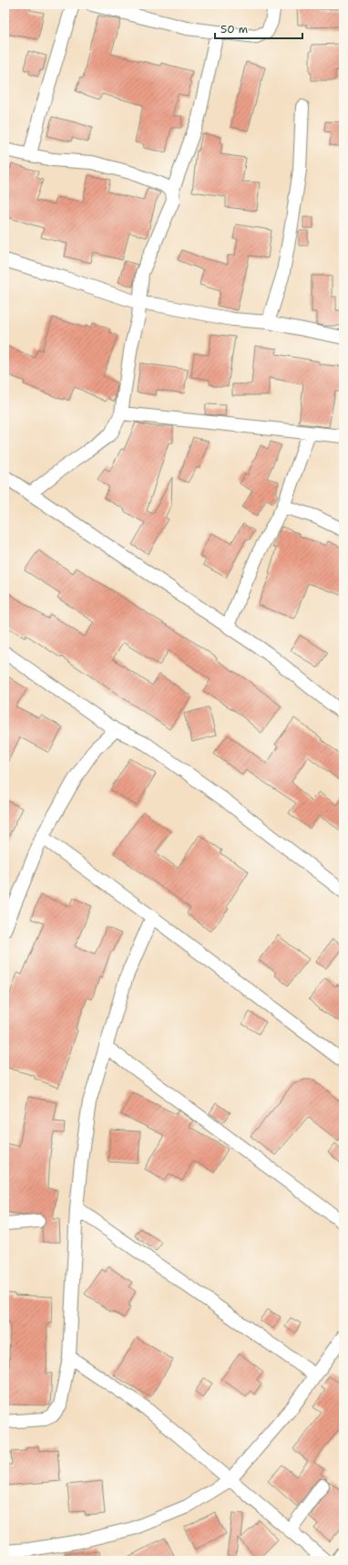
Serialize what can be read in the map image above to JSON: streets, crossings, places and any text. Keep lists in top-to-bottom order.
{
  "scale_bar": "50 m"
}
